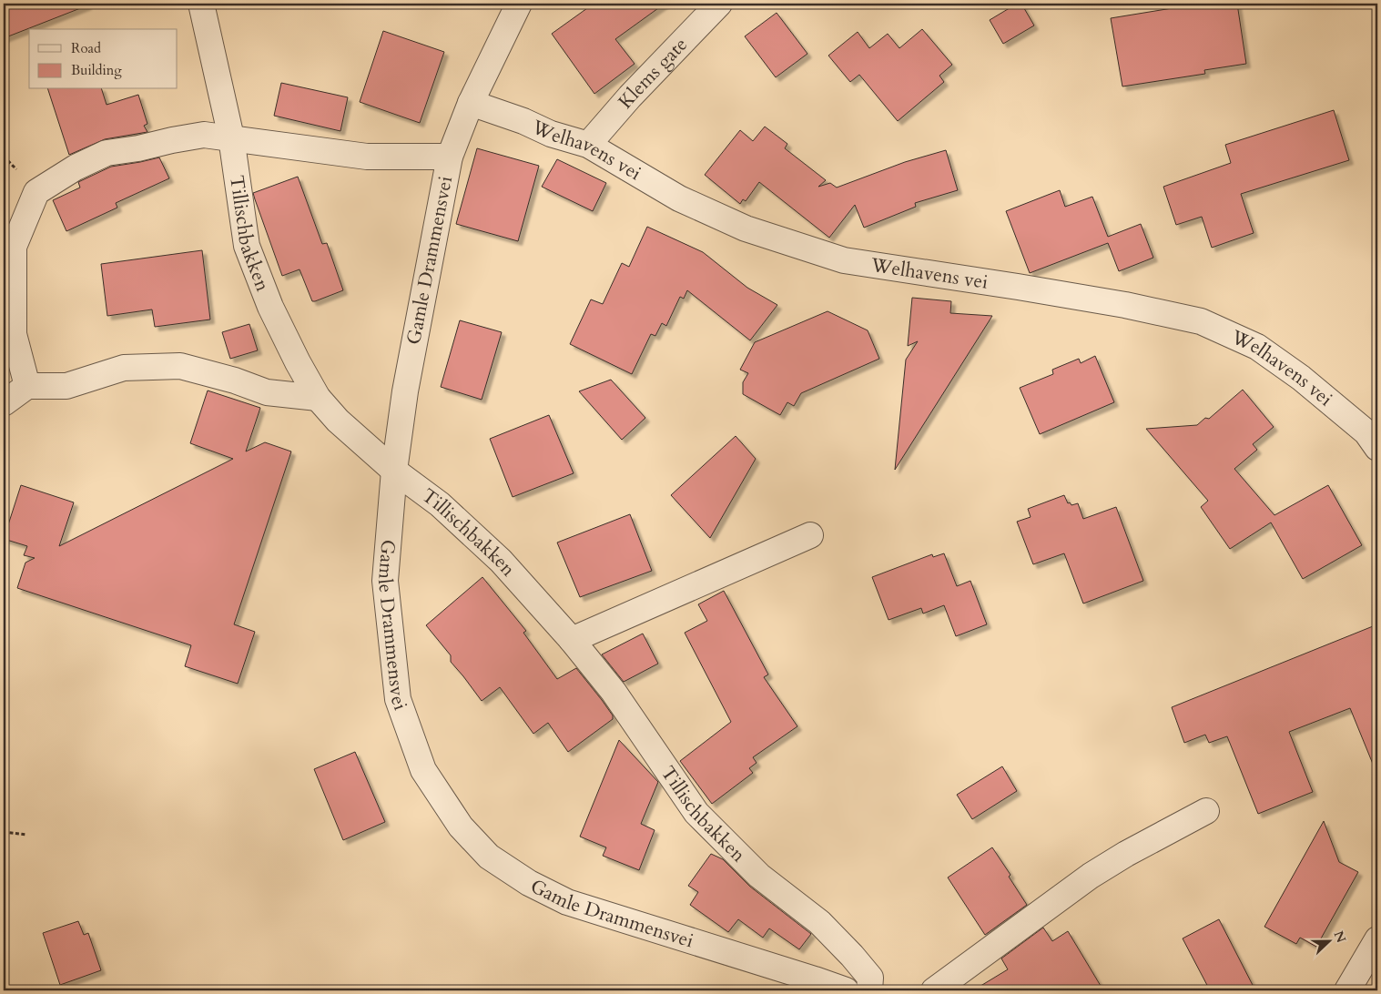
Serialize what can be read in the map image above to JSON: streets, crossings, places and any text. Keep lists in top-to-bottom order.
{
  "streets": {
    "street": [
      "Klems gate",
      "Welhavens vei",
      "Tillischbakken",
      "Gamle Drammensvei"
    ]
  },
  "crossings": [
    ["Klems gate", "Welhavens vei"],
    ["Welhavens vei", "Gamle Drammensvei"],
    ["Tillischbakken", "Gamle Drammensvei"]
  ],
  "legend": ["Road", "Building"],
  "north": "right"
}
